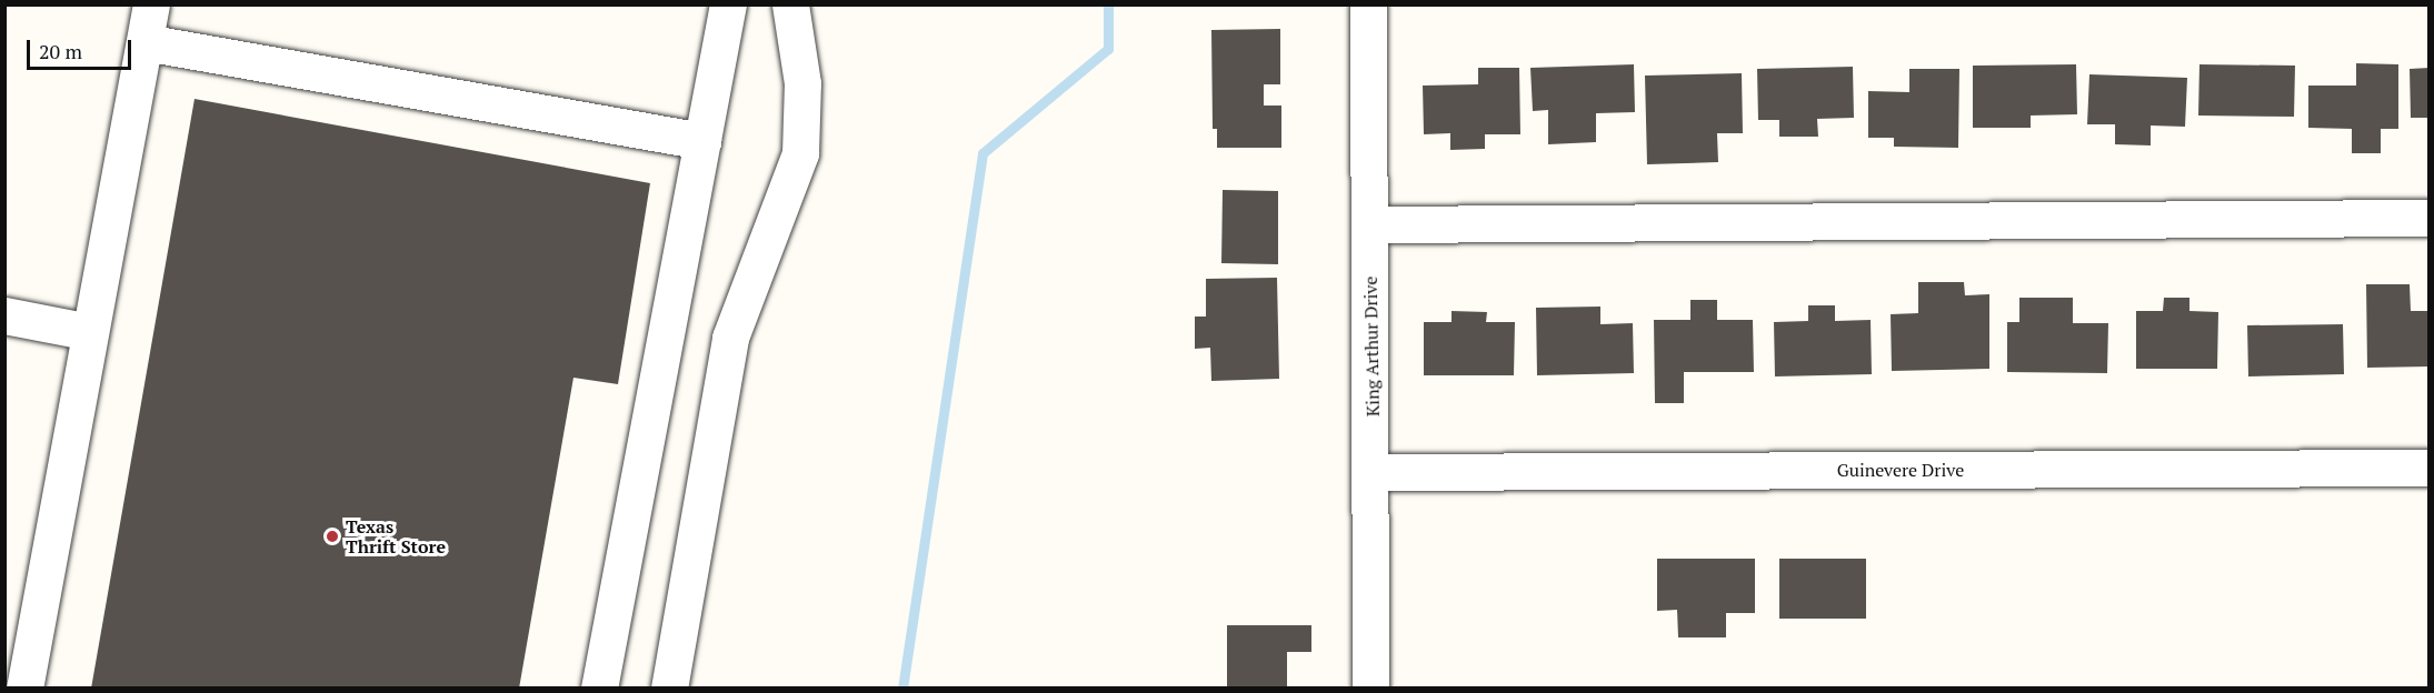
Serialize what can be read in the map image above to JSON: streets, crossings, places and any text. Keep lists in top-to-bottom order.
{
  "streets": {
    "street": ["King Arthur Drive", "Guinevere Drive"]
  },
  "crossings": [
    ["King Arthur Drive", "Guinevere Drive"]
  ],
  "places": ["Texas Thrift Store"],
  "scale_bar": "20 m"
}
